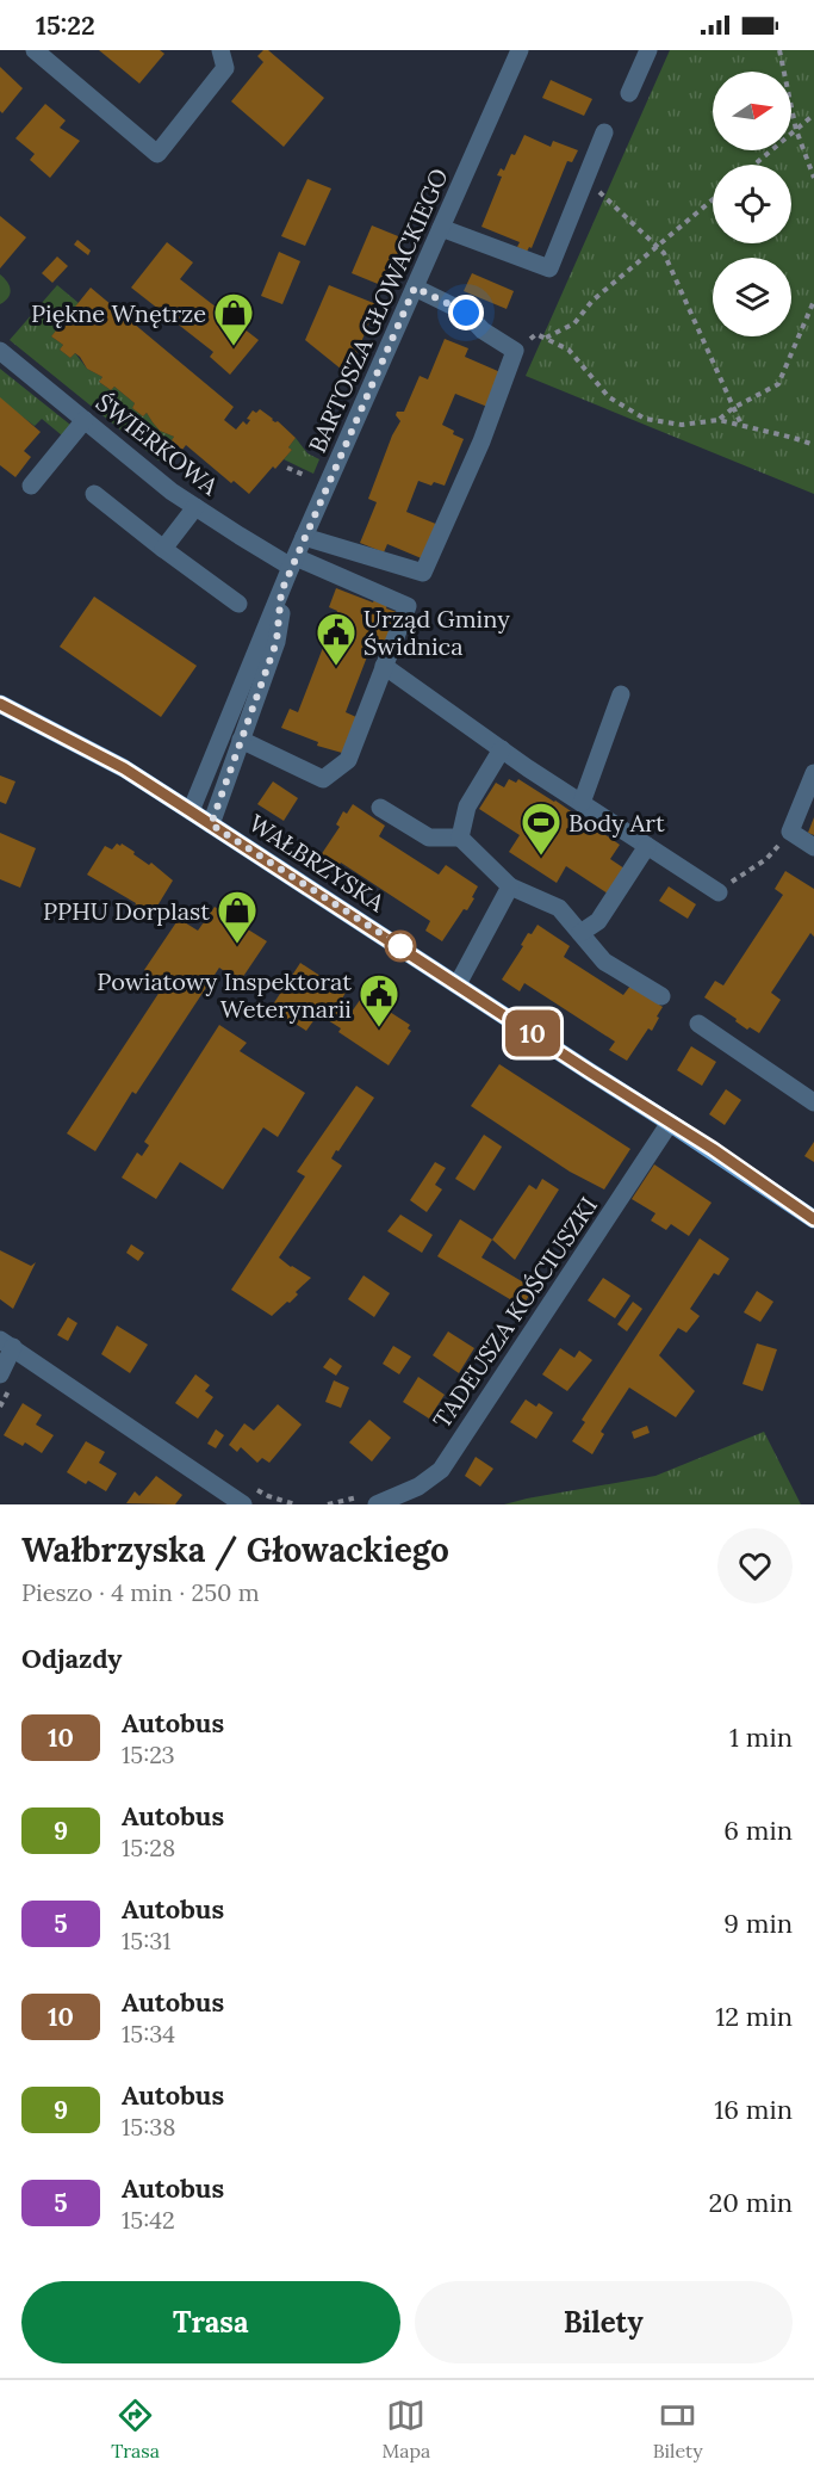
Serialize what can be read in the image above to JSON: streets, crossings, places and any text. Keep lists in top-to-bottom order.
{
  "streets": {
    "main road": ["WAŁBRZYSKA"],
    "street": ["BARTOSZA GŁOWACKIEGO", "ŚWIERKOWA", "TADEUSZA KOŚCIUSZKI"]
  },
  "crossings": [
    ["BARTOSZA GŁOWACKIEGO", "ŚWIERKOWA"],
    ["BARTOSZA GŁOWACKIEGO", "WAŁBRZYSKA"],
    ["WAŁBRZYSKA", "TADEUSZA KOŚCIUSZKI"]
  ],
  "places": {
    "shop": ["Piękne Wnętrze", "PPHU Dorplast"],
    "public building": ["Urząd Gminy Świdnica", "Powiatowy Inspektorat Weterynarii"],
    "sports": ["Body Art"]
  },
  "lines": ["bus line 10"],
  "north": "right",
  "page": {
    "status": "15:22",
    "on_map": "10",
    "heading": [
      ["Wałbrzyska / Głowackiego", "Pieszo · 4 min · 250 m"],
      "Odjazdy"
    ],
    "list": [
      {
        "mark": "10",
        "name": "Autobus",
        "note": "15:23",
        "value": "1 min"
      },
      {
        "mark": "9",
        "name": "Autobus",
        "note": "15:28",
        "value": "6 min"
      },
      {
        "mark": "5",
        "name": "Autobus",
        "note": "15:31",
        "value": "9 min"
      },
      {
        "mark": "10",
        "name": "Autobus",
        "note": "15:34",
        "value": "12 min"
      },
      {
        "mark": "9",
        "name": "Autobus",
        "note": "15:38",
        "value": "16 min"
      },
      {
        "mark": "5",
        "name": "Autobus",
        "note": "15:42",
        "value": "20 min"
      }
    ],
    "buttons": ["Trasa", "Bilety"],
    "tabs": ["Trasa", "Mapa", "Bilety"]
  }
}
